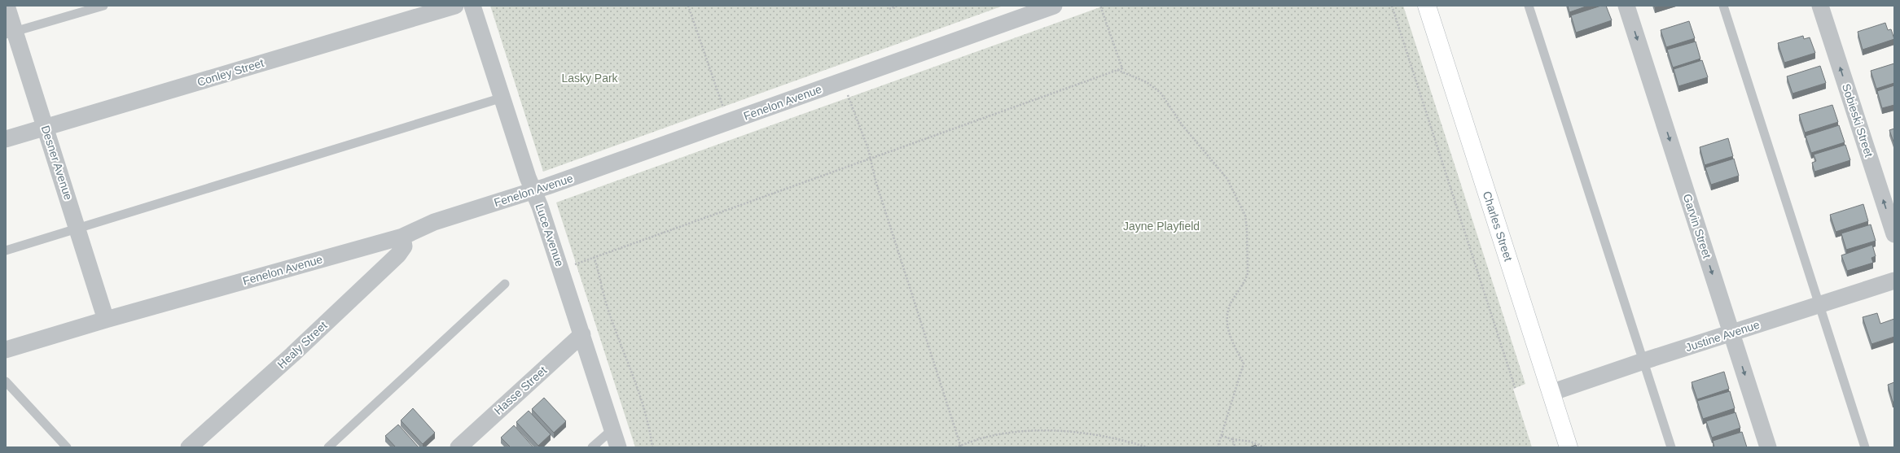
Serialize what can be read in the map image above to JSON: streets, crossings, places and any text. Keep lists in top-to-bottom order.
{
  "streets": {
    "street": [
      "Conley Street",
      "Fenelon Avenue",
      "Sobieski Street",
      "Desner Avenue",
      "Charles Street",
      "Garvin Street",
      "Luce Avenue",
      "Justine Avenue",
      "Healy Street",
      "Hasse Street"
    ]
  },
  "crossings": [
    ["Conley Street", "Desner Avenue"],
    ["Fenelon Avenue", "Desner Avenue"],
    ["Fenelon Avenue", "Luce Avenue"],
    ["Fenelon Avenue", "Healy Street"],
    ["Charles Street", "Justine Avenue"],
    ["Garvin Street", "Justine Avenue"],
    ["Luce Avenue", "Hasse Street"]
  ],
  "one_way": ["Sobieski Street", "Garvin Street"],
  "parks": ["Lasky Park", "Jayne Playfield"]
}
